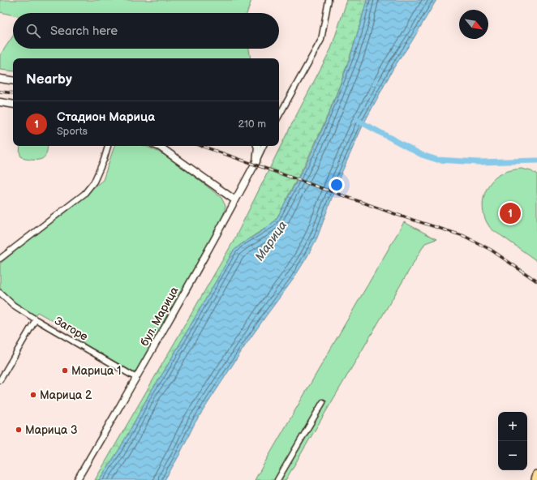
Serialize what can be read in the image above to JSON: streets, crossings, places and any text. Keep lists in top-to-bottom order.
{
  "streets": {
    "main road": ["бул. Марица"],
    "street": ["Загоре"]
  },
  "crossings": [
    ["бул. Марица", "Загоре"]
  ],
  "water": ["Марица"],
  "places": ["Марица 1", "Марица 2", "Марица 3"],
  "north": "bottom right",
  "page": {
    "search": "Search here",
    "heading": "Nearby",
    "list": [
      {
        "mark": "1",
        "name": "Стадион Марица",
        "note": "Sports",
        "value": "210 m"
      }
    ],
    "pins": "1",
    "map_buttons": ["+", "−"]
  }
}
